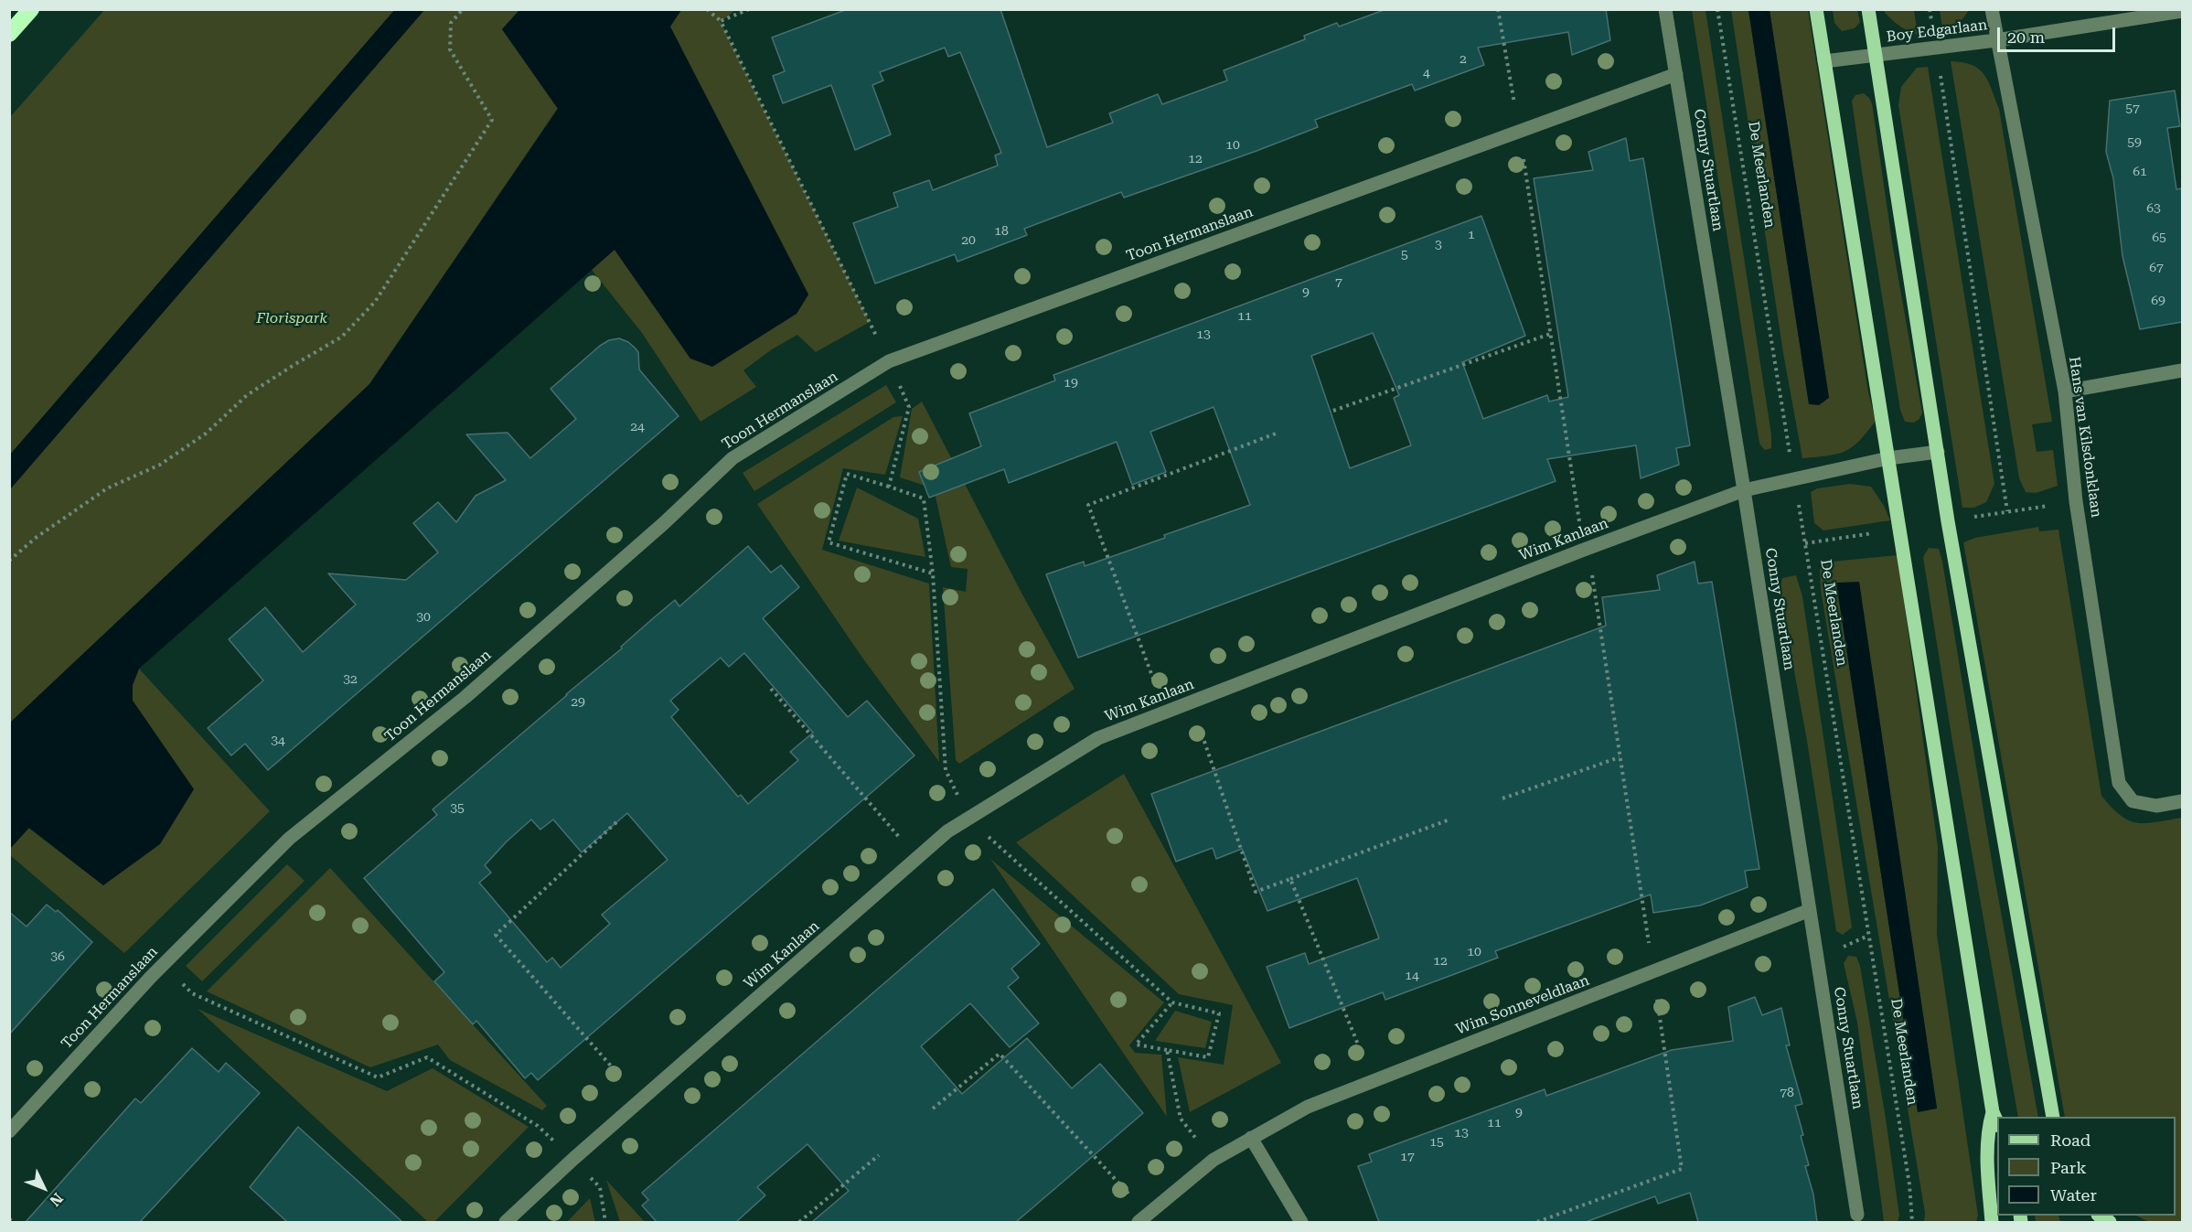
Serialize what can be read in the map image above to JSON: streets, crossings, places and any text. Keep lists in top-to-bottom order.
{
  "streets": {
    "street": [
      "Boy Edgarlaan",
      "Conny Stuartlaan",
      "Toon Hermanslaan",
      "Hans van Kilsdonklaan",
      "Wim Kanlaan",
      "Wim Sonneveldlaan"
    ],
    "path": ["De Meerlanden"]
  },
  "crossings": [
    ["Boy Edgarlaan", "Hans van Kilsdonklaan"],
    ["Conny Stuartlaan", "Toon Hermanslaan"],
    ["Conny Stuartlaan", "Wim Kanlaan"],
    ["Conny Stuartlaan", "Wim Sonneveldlaan"],
    ["De Meerlanden", "Wim Kanlaan"]
  ],
  "parks": ["Florispark"],
  "house_numbers": [
    "2",
    "4",
    "57",
    "59",
    "10",
    "12",
    "61",
    "63",
    "18",
    "1",
    "65",
    "20",
    "3",
    "5",
    "67",
    "7",
    "9",
    "69",
    "11",
    "13",
    "19",
    "24",
    "30",
    "32",
    "29",
    "34",
    "35",
    "10",
    "36",
    "12",
    "14",
    "78",
    "9",
    "11",
    "13",
    "15",
    "17"
  ],
  "legend": ["Road", "Park", "Water"],
  "scale_bar": "20 m",
  "north": "bottom right"
}
